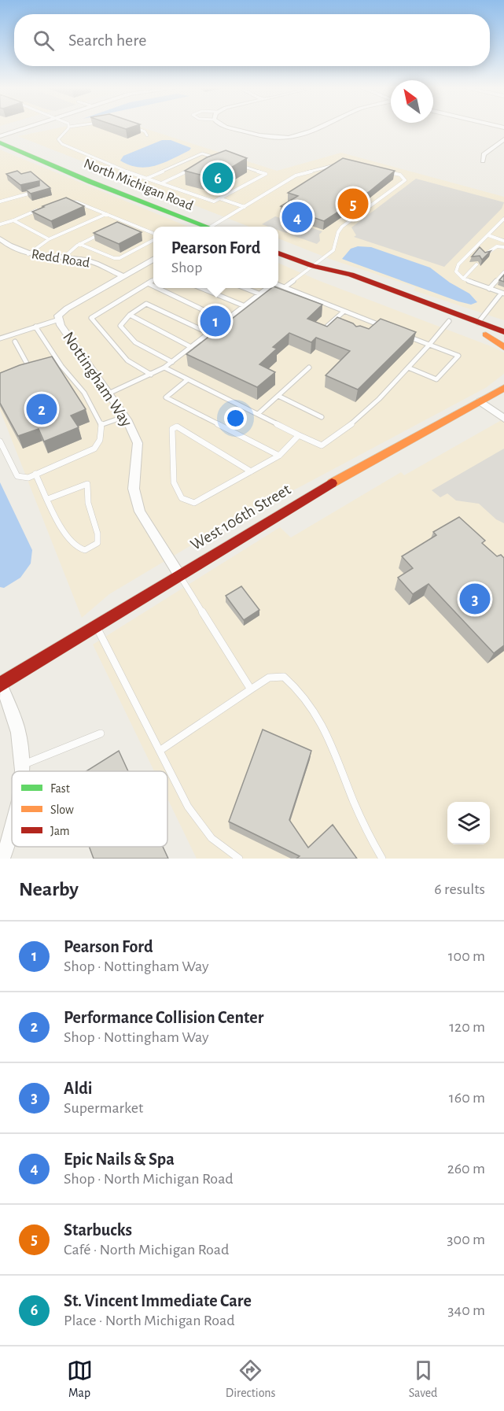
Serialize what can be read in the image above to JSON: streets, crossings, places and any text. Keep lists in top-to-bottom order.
{
  "streets": {
    "main road": ["North Michigan Road", "West 106th Street"],
    "street": ["Redd Road", "Nottingham Way"]
  },
  "crossings": [
    ["Redd Road", "Nottingham Way"],
    ["Nottingham Way", "West 106th Street"]
  ],
  "legend": ["Fast", "Slow", "Jam"],
  "north": "top left",
  "page": {
    "search": "Search here",
    "pins": [
      "6",
      "5",
      "4",
      "1",
      "2",
      "3"
    ],
    "popup": ["Pearson Ford", "Shop"],
    "heading": ["Nearby", "6 results"],
    "list": [
      {
        "mark": "1",
        "name": "Pearson Ford",
        "note": "Shop · Nottingham Way",
        "value": "100 m"
      },
      {
        "mark": "2",
        "name": "Performance Collision Center",
        "note": "Shop · Nottingham Way",
        "value": "120 m"
      },
      {
        "mark": "3",
        "name": "Aldi",
        "note": "Supermarket",
        "value": "160 m"
      },
      {
        "mark": "4",
        "name": "Epic Nails & Spa",
        "note": "Shop · North Michigan Road",
        "value": "260 m"
      },
      {
        "mark": "5",
        "name": "Starbucks",
        "note": "Café · North Michigan Road",
        "value": "300 m"
      },
      {
        "mark": "6",
        "name": "St. Vincent Immediate Care",
        "note": "Place · North Michigan Road",
        "value": "340 m"
      }
    ],
    "nav": ["Map", "Directions", "Saved"]
  }
}
